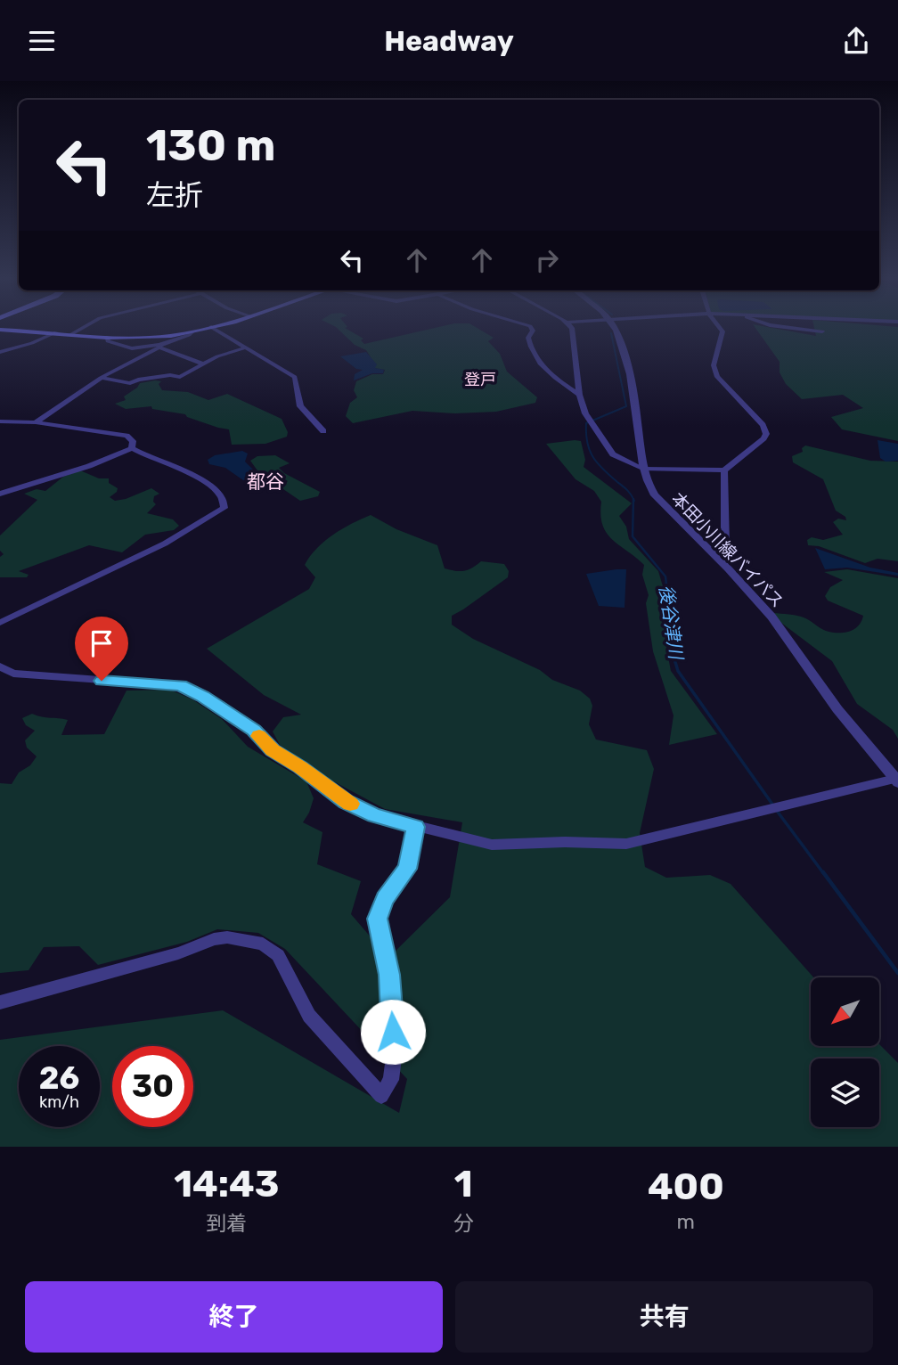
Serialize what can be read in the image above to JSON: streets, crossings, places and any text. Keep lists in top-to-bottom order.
{
  "streets": {
    "street": ["本田小川線バイパス"]
  },
  "districts": ["登戸", "都谷"],
  "water": ["後谷津川"],
  "north": "bottom left",
  "page": {
    "header": "Headway",
    "turn": ["130 m", "左折"],
    "speed": "26 km/h",
    "limit": "30",
    "eta": [
      "14:43",
      "到着",
      "1",
      "分",
      "400",
      "m"
    ],
    "buttons": ["終了", "共有"]
  }
}
